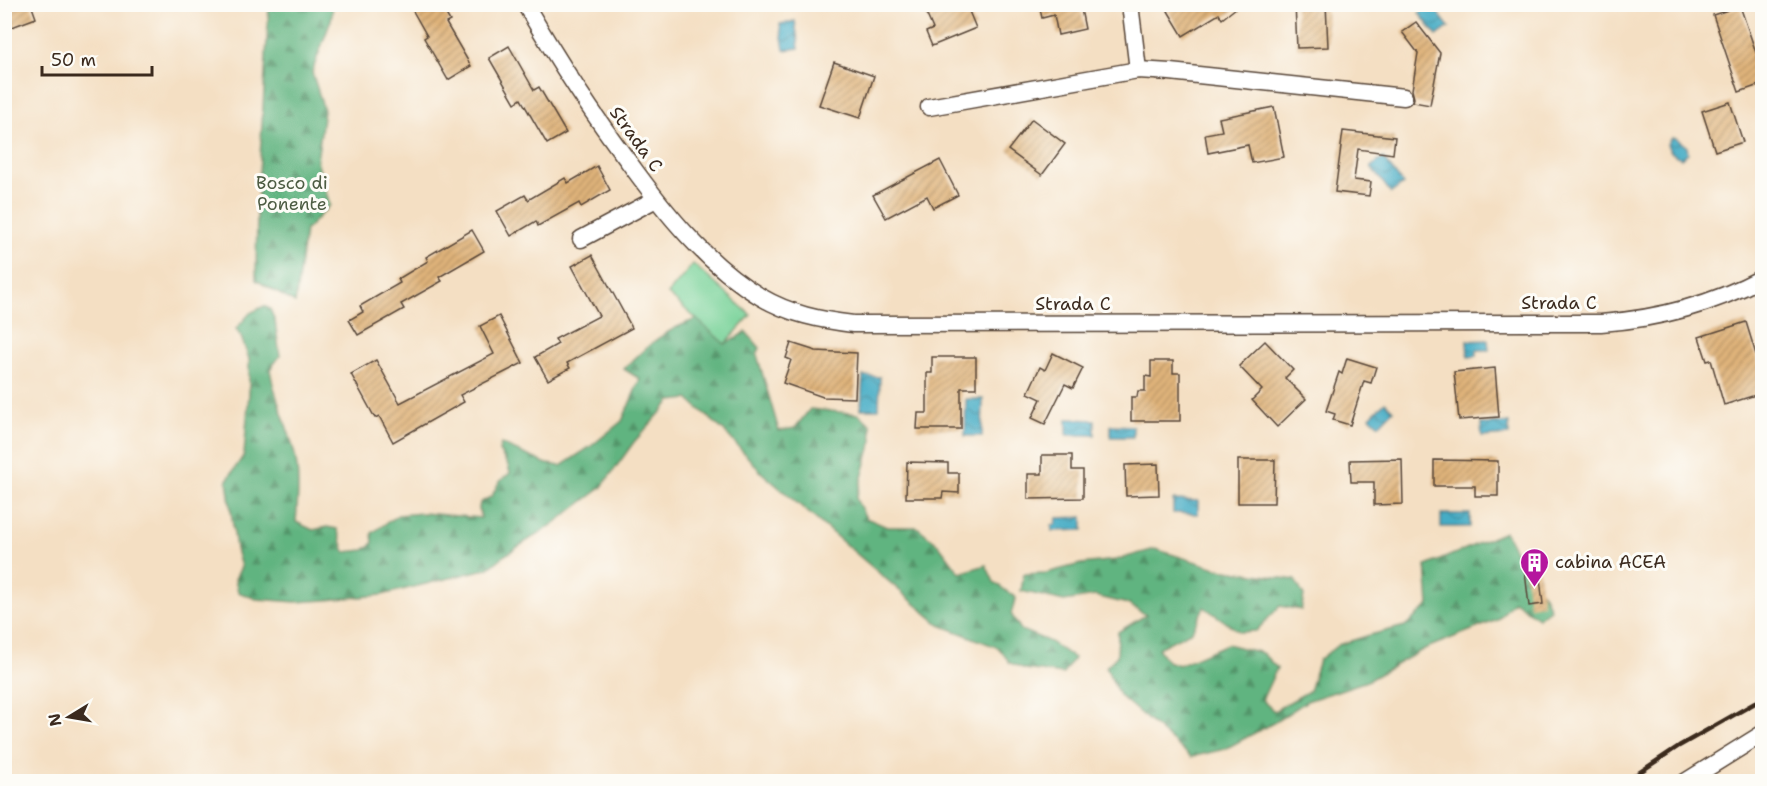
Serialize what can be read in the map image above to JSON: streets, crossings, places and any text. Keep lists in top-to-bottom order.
{
  "streets": {
    "street": ["Strada C"]
  },
  "parks": ["Bosco di Ponente"],
  "places": {
    "building": ["cabina ACEA"]
  },
  "scale_bar": "50 m",
  "north": "left"
}
